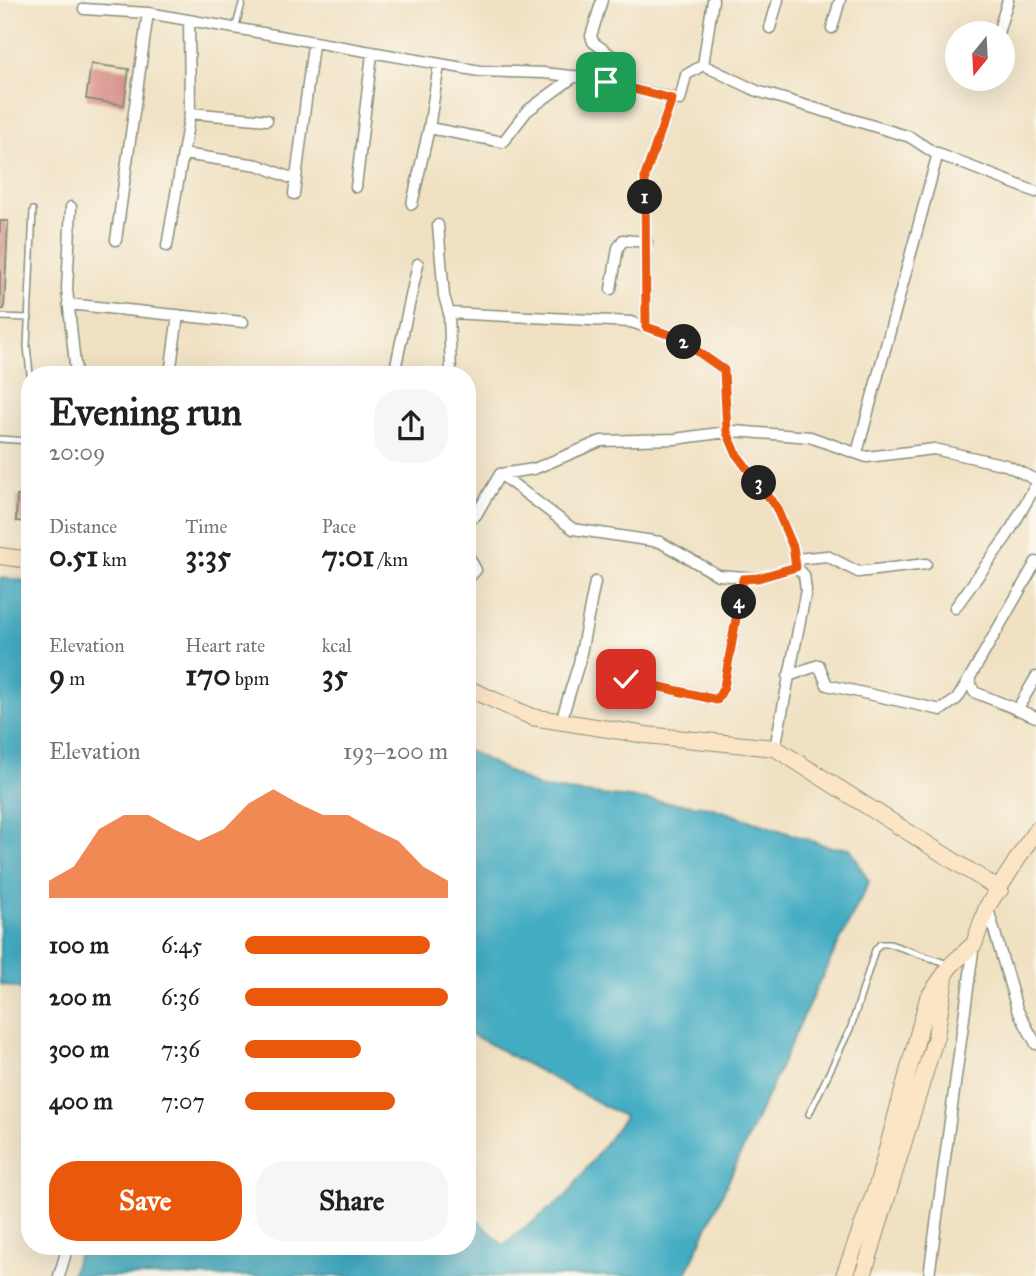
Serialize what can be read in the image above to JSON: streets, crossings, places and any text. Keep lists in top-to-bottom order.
{
  "north": "bottom",
  "page": {
    "pins": [
      "1",
      "2",
      "3",
      "4"
    ],
    "heading": ["Evening run", "20:09"],
    "stats": [
      ["Distance", "0.51 km"],
      ["Time", "3:35"],
      ["Pace", "7:01 /km"],
      ["Elevation", "9 m"],
      ["Heart rate", "170 bpm"],
      ["kcal", "35"]
    ],
    "chart": ["Elevation", "193–200 m"],
    "list": [
      {
        "name": "100 m",
        "note": "6:45"
      },
      {
        "name": "200 m",
        "note": "6:36"
      },
      {
        "name": "300 m",
        "note": "7:36"
      },
      {
        "name": "400 m",
        "note": "7:07"
      }
    ],
    "buttons": ["Save", "Share"]
  }
}
